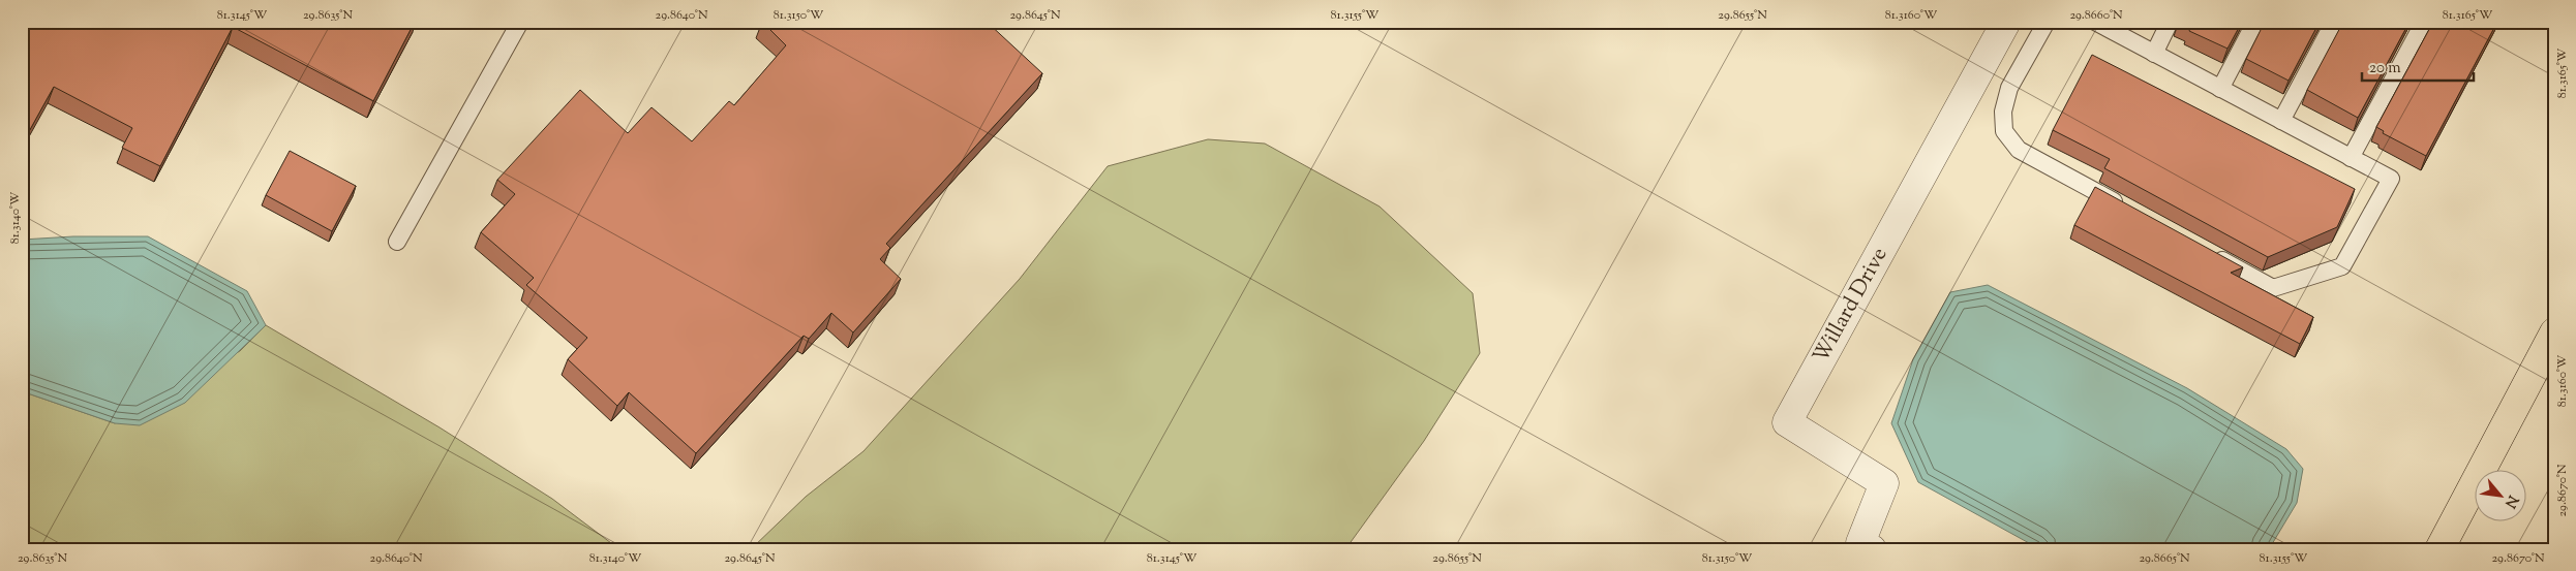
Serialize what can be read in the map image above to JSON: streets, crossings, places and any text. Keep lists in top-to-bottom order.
{
  "streets": {
    "street": ["Willard Drive"]
  },
  "scale_bar": "20 m",
  "north": "bottom right",
  "coordinates": [
    "81.3145°W",
    "29.8635°N",
    "29.8640°N",
    "81.3150°W",
    "29.8645°N",
    "81.3155°W",
    "29.8655°N",
    "81.3160°W",
    "29.8660°N",
    "81.3165°W",
    "81.3140°W",
    "29.8670°N",
    "29.8665°N"
  ]
}
